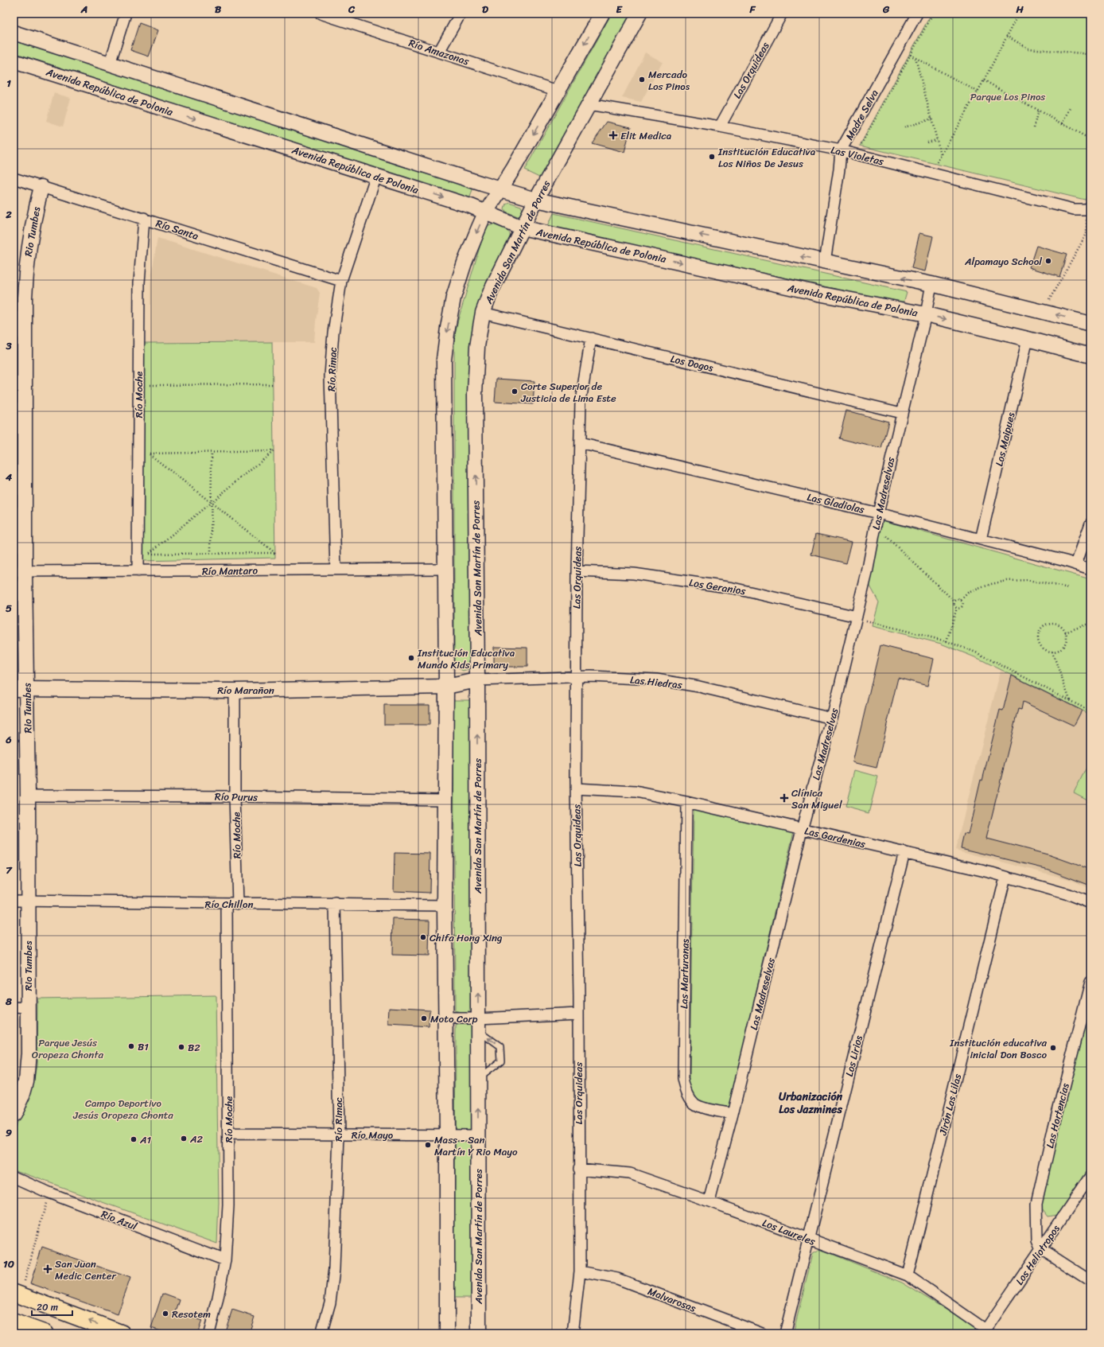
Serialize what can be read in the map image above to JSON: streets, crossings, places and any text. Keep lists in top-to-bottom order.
{
  "streets": {
    "main road": [
      "Avenida República de Polonia",
      "Rio Tumbes",
      "Avenida San Martín de Porres",
      "Río Marañon"
    ],
    "street": [
      "Río Amazonas",
      "Las Orquideas",
      "Madre Selva",
      "Las Violetas",
      "Río Santa",
      "Los Dogos",
      "Río Rimac",
      "Río Moche",
      "Los Maipues",
      "Las Madreselvas",
      "Las Gladiolas",
      "Río Mantaro",
      "Los Geranios",
      "Las Hiedras",
      "Río Purus",
      "Las Gardenias",
      "Río Chillon",
      "Las Marturanas",
      "Los Lirios",
      "Jirón Las Lilas",
      "Las Hortencias",
      "Río Mayo",
      "Río Azul",
      "Los Laureles",
      "Los Heliotropos",
      "Malvarosas"
    ]
  },
  "crossings": [
    ["Las Orquideas", "Las Violetas"],
    ["Las Orquideas", "Los Dogos"],
    ["Las Orquideas", "Las Gladiolas"],
    ["Las Orquideas", "Los Geranios"],
    ["Las Orquideas", "Las Hiedras"],
    ["Las Orquideas", "Las Gardenias"],
    ["Las Orquideas", "Los Laureles"],
    ["Las Orquideas", "Malvarosas"],
    ["Avenida República de Polonia", "Avenida San Martín de Porres"],
    ["Avenida República de Polonia", "Río Rimac"],
    ["Avenida República de Polonia", "Los Maipues"],
    ["Avenida República de Polonia", "Las Madreselvas"],
    ["Madre Selva", "Las Violetas"],
    ["Las Violetas", "Avenida San Martín de Porres"],
    ["Río Santa", "Rio Tumbes"],
    ["Río Santa", "Río Rimac"],
    ["Río Santa", "Río Moche"],
    ["Rio Tumbes", "Río Mantaro"],
    ["Rio Tumbes", "Río Marañon"],
    ["Rio Tumbes", "Río Purus"],
    ["Rio Tumbes", "Río Chillon"],
    ["Avenida San Martín de Porres", "Los Dogos"],
    ["Avenida San Martín de Porres", "Las Hiedras"],
    ["Avenida San Martín de Porres", "Río Marañon"],
    ["Avenida San Martín de Porres", "Río Mayo"],
    ["Los Dogos", "Las Madreselvas"],
    ["Río Rimac", "Río Mantaro"],
    ["Río Rimac", "Río Chillon"],
    ["Río Rimac", "Río Mayo"],
    ["Río Moche", "Río Mantaro"],
    ["Río Moche", "Río Marañon"],
    ["Río Moche", "Río Purus"],
    ["Río Moche", "Río Chillon"],
    ["Río Moche", "Río Mayo"],
    ["Río Moche", "Río Azul"],
    ["Los Maipues", "Las Gladiolas"],
    ["Las Madreselvas", "Las Gladiolas"],
    ["Las Madreselvas", "Los Geranios"],
    ["Las Madreselvas", "Las Hiedras"],
    ["Las Madreselvas", "Las Gardenias"],
    ["Las Madreselvas", "Las Marturanas"],
    ["Las Madreselvas", "Los Laureles"],
    ["Las Hiedras", "Río Marañon"],
    ["Las Gardenias", "Las Marturanas"],
    ["Las Gardenias", "Los Lirios"],
    ["Las Gardenias", "Jirón Las Lilas"],
    ["Los Lirios", "Los Laureles"],
    ["Jirón Las Lilas", "Los Laureles"],
    ["Las Hortencias", "Los Heliotropos"],
    ["Los Laureles", "Los Heliotropos"]
  ],
  "districts": ["Urbanización Los Jazmines"],
  "parks": ["Parque Los Pinos", "Parque Jesús Oropeza Chonta", "Campo Deportivo Jesús Oropeza Chonta"],
  "places": {
    "other": [
      "Mercado Los Pinos",
      "Institución Educativa Los Niños De Jesus",
      "Alpamayo School",
      "Corte Superior de Justicia de Lima Este",
      "Institución Educativa Mundo Kids Primary",
      "Chifa Hong Xing",
      "Moto Corp",
      "B1",
      "B2",
      "Institución educativa inicial Don Bosco",
      "A2",
      "A1",
      "Mass - San Martín Y Rio Mayo",
      "Resotem"
    ],
    "health": ["Elit Medica", "Clínica San Miguel", "San Juan Medic Center"]
  },
  "scale_bar": "20 m",
  "grid": {
    "columns": [
      "A",
      "B",
      "C",
      "D",
      "E",
      "F",
      "G",
      "H"
    ],
    "rows": [
      "1",
      "2",
      "3",
      "4",
      "5",
      "6",
      "7",
      "8",
      "9",
      "10"
    ]
  }
}
